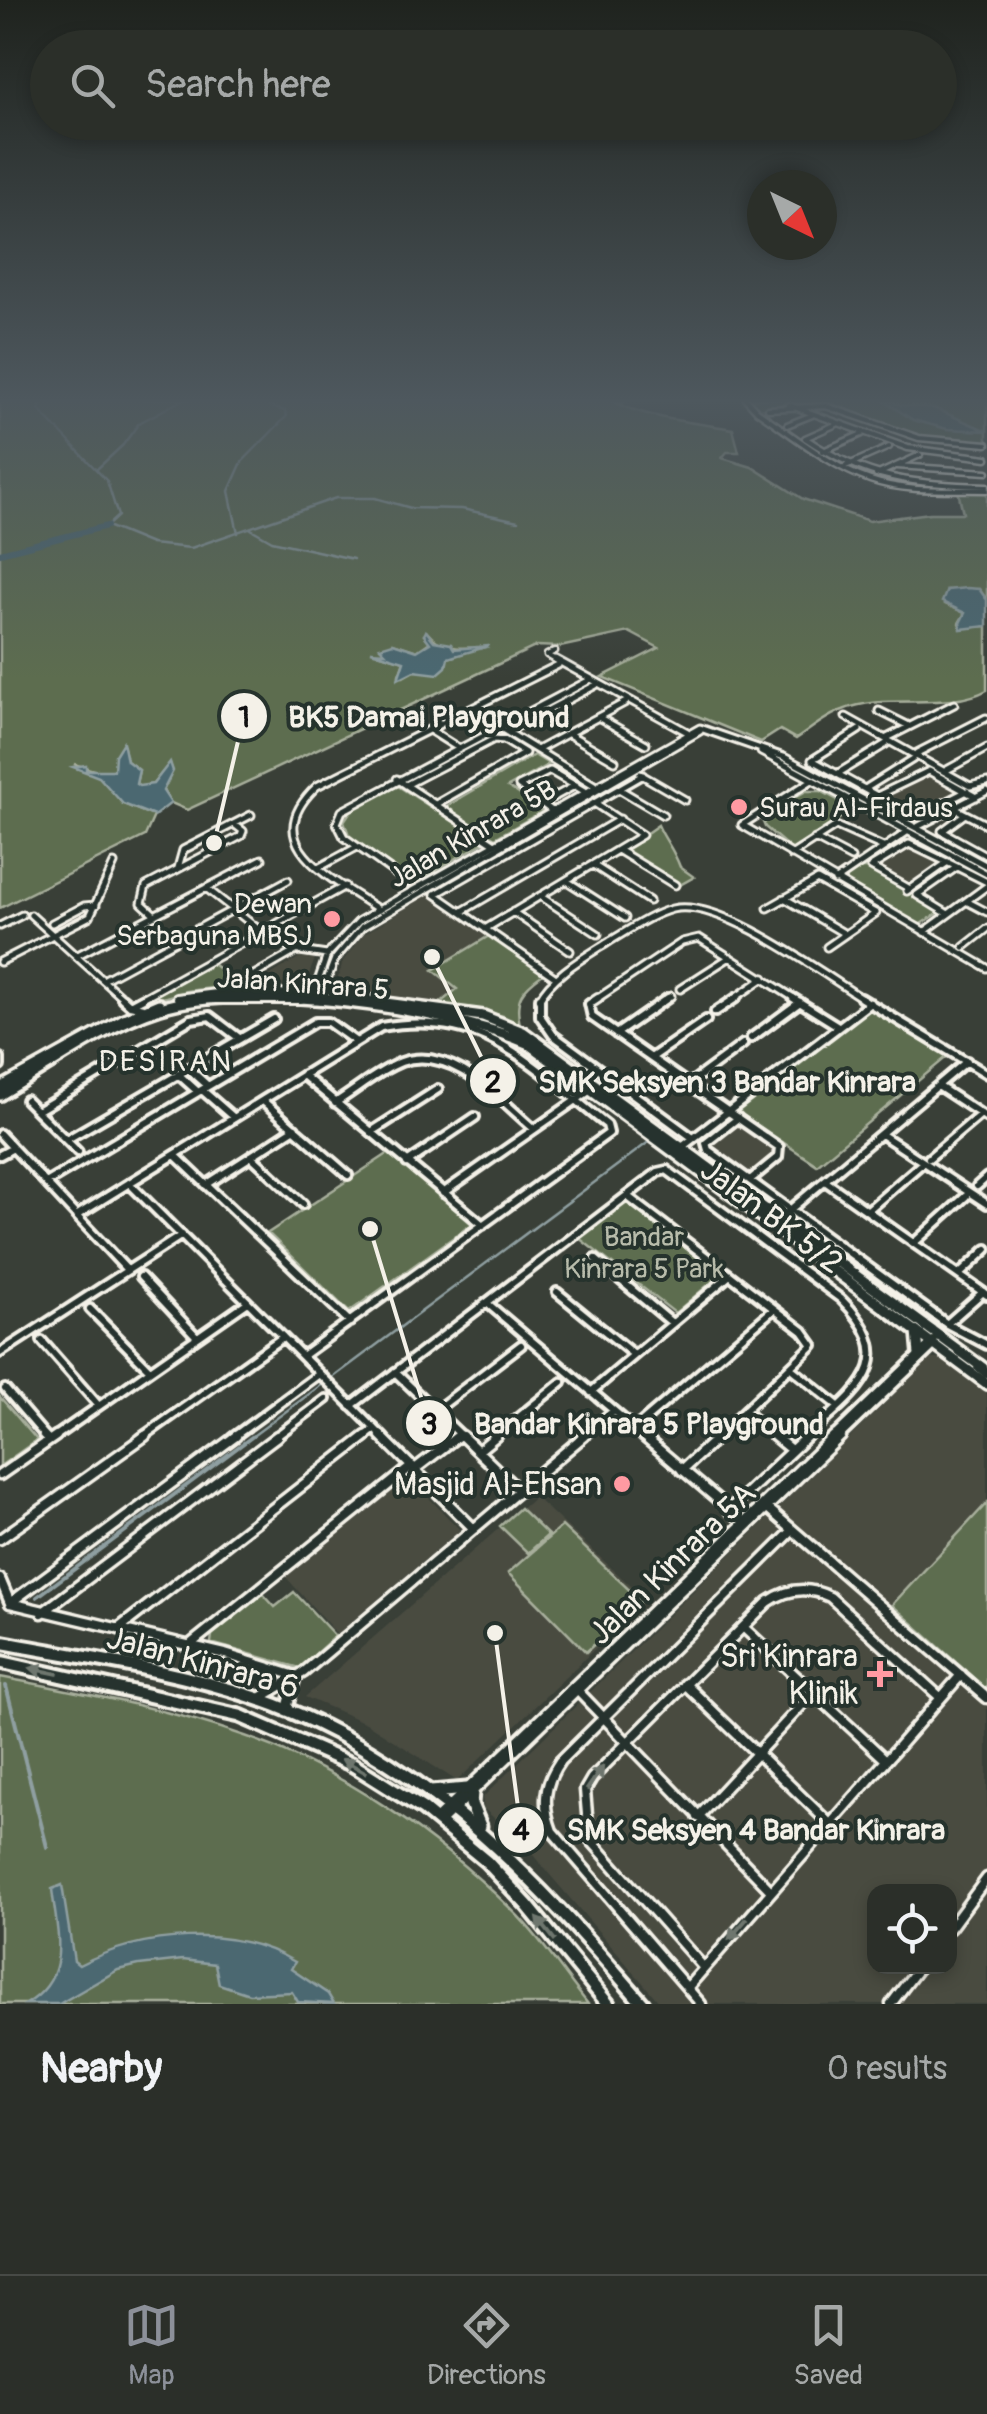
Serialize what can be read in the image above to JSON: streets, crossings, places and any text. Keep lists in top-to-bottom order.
{
  "streets": {
    "main road": ["Jalan Kinrara 5", "Jalan Kinrara 6"],
    "street": ["Jalan Kinrara 5B", "Jalan BK 5/2", "Jalan Kinrara 5A"]
  },
  "crossings": [
    ["Jalan Kinrara 5B", "Jalan Kinrara 5"],
    ["Jalan Kinrara 5", "Jalan Kinrara 5A"],
    ["Jalan Kinrara 5A", "Jalan Kinrara 6"]
  ],
  "districts": ["DESIRAN"],
  "parks": ["Bandar Kinrara 5 Park"],
  "places": {
    "other": [
      "Surau Al-Firdaus",
      "BK5 Damai Playground",
      "Dewan Serbaguna MBSJ",
      "SMK Seksyen 3 Bandar Kinrara",
      "Bandar Kinrara 5 Playground",
      "Masjid Al-Ehsan",
      "SMK Seksyen 4 Bandar Kinrara"
    ],
    "health": ["Sri Kinrara Klinik"]
  },
  "north": "bottom right",
  "page": {
    "search": "Search here",
    "heading": ["Nearby", "0 results"],
    "nav": ["Map", "Directions", "Saved"]
  }
}
